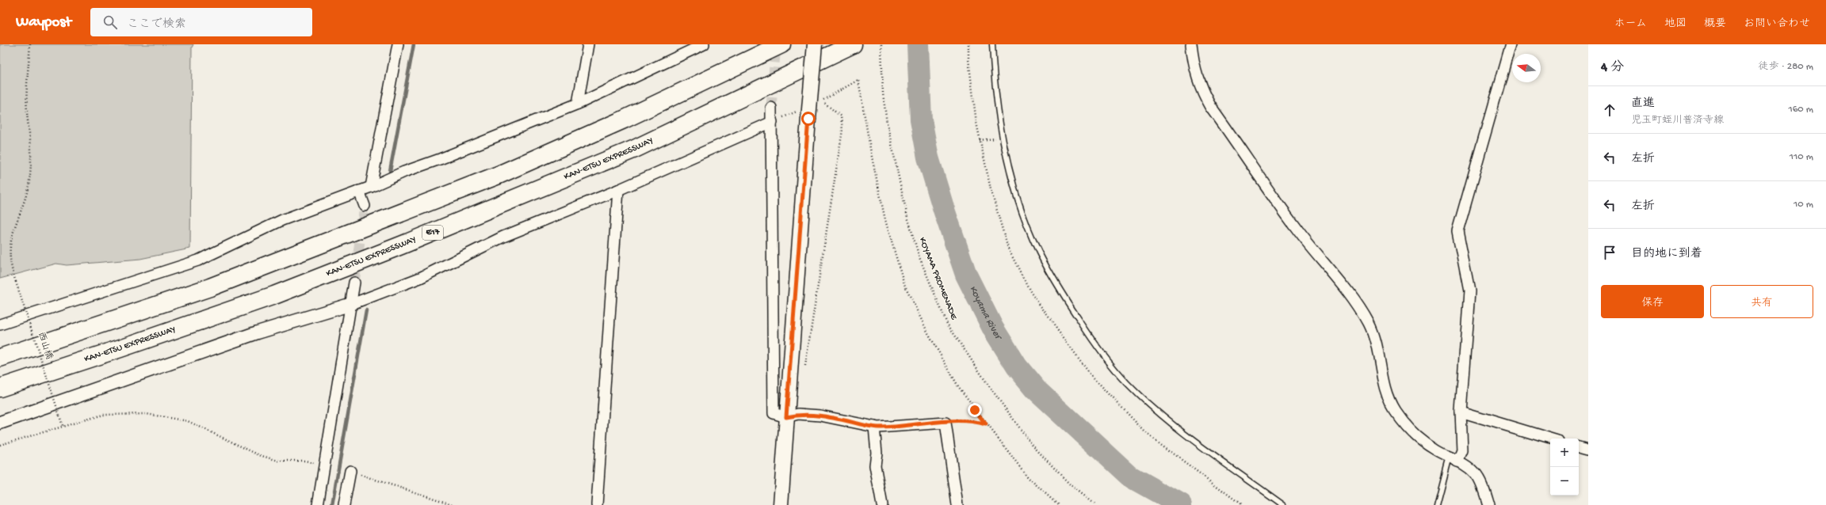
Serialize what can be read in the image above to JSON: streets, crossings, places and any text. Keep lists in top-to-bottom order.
{
  "streets": {
    "highway": ["KAN-ETSU EXPRESSWAY", "E17"],
    "path": ["KOYAMA PROMENADE", "西山橋"]
  },
  "water": ["Koyama River"],
  "north": "left",
  "page": {
    "header": "Waypost",
    "search": "ここで検索",
    "nav": [
      "ホーム",
      "地図",
      "概要",
      "お問い合わせ"
    ],
    "heading": ["4 分", "徒歩 · 280 m"],
    "list": [
      ["直進", "児玉町蛭川普済寺線", "160 m"],
      ["左折", "110 m"],
      ["左折", "10 m"],
      "目的地に到着"
    ],
    "buttons": ["保存", "共有"],
    "map_buttons": ["+", "−"]
  }
}
